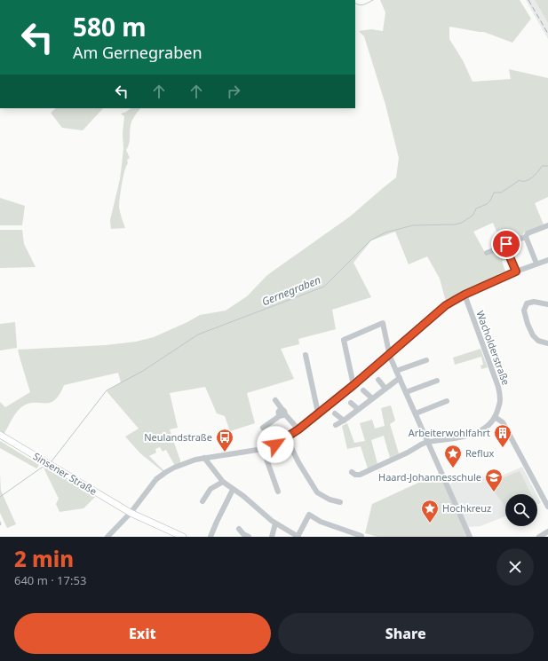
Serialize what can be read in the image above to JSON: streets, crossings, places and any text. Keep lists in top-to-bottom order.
{
  "streets": {
    "main road": ["Sinsener Straße"],
    "street": ["Wacholderstraße"]
  },
  "water": ["Gernegraben"],
  "places": {
    "building": ["Arbeiterwohlfahrt"],
    "bus stop": ["Neulandstraße"],
    "place": ["Reflux", "Hochkreuz"],
    "school or university": ["Haard-Johannesschule"]
  },
  "page": {
    "turn": ["580 m", "Am Gernegraben"],
    "heading": ["2 min", "640 m · 17:53"],
    "buttons": ["Exit", "Share"]
  }
}
